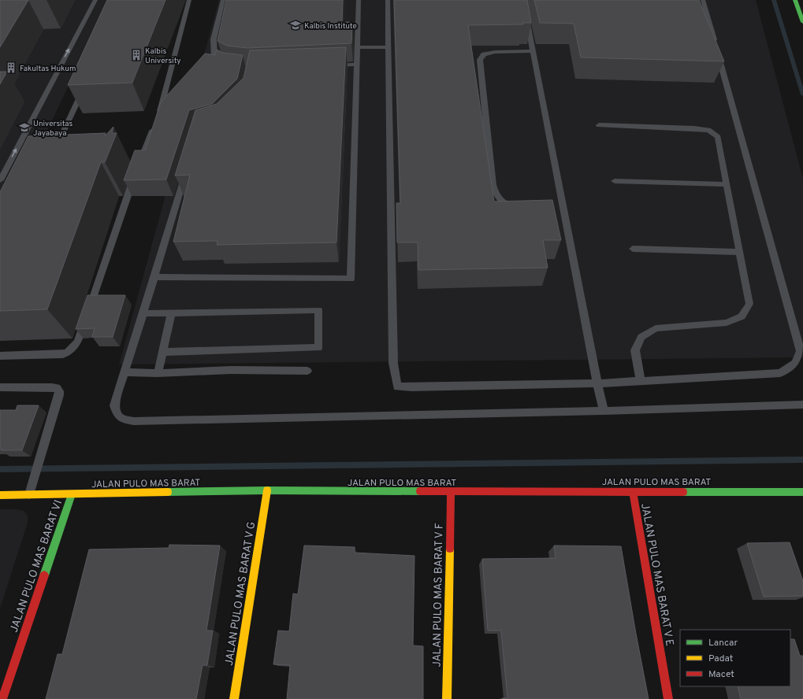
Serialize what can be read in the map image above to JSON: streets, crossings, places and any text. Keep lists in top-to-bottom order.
{
  "streets": {
    "street": [
      "JALAN PULO MAS BARAT",
      "JALAN PULO MAS BARAT VI",
      "JALAN PULO MAS BARAT V E",
      "JALAN PULO MAS BARAT V G",
      "JALAN PULO MAS BARAT V F"
    ]
  },
  "crossings": [
    ["JALAN PULO MAS BARAT", "JALAN PULO MAS BARAT VI"],
    ["JALAN PULO MAS BARAT", "JALAN PULO MAS BARAT V E"],
    ["JALAN PULO MAS BARAT", "JALAN PULO MAS BARAT V G"],
    ["JALAN PULO MAS BARAT", "JALAN PULO MAS BARAT V F"]
  ],
  "places": {
    "school or university": ["Kalbis Institute", "Universitas Jayabaya"],
    "building": ["Kalbis University", "Fakultas Hukum"]
  },
  "legend": ["Lancar", "Padat", "Macet"]
}
